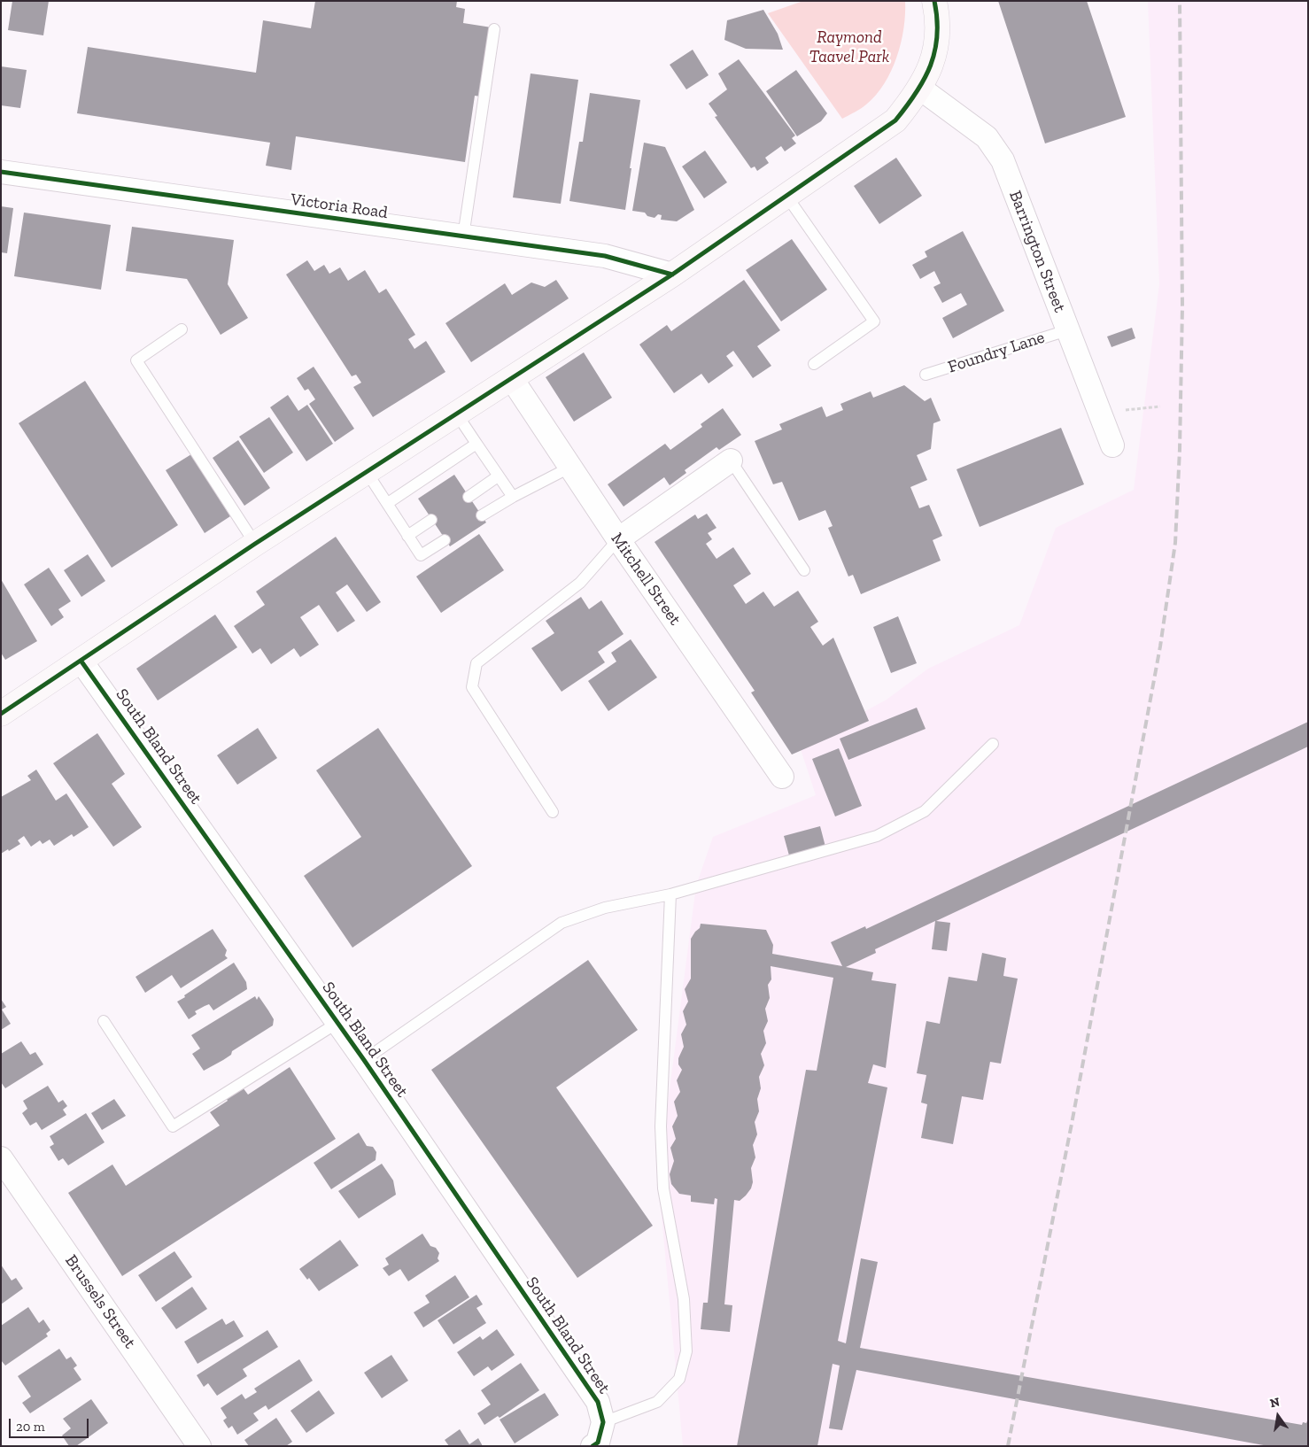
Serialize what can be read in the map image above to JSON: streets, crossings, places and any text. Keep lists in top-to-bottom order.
{
  "streets": {
    "street": [
      "Victoria Road",
      "Barrington Street",
      "Mitchell Street",
      "South Bland Street",
      "Brussels Street"
    ],
    "lane": ["Foundry Lane"]
  },
  "crossings": [
    ["Barrington Street", "Foundry Lane"]
  ],
  "parks": ["Raymond Taavel Park"],
  "scale_bar": "20 m",
  "north": "top"
}
